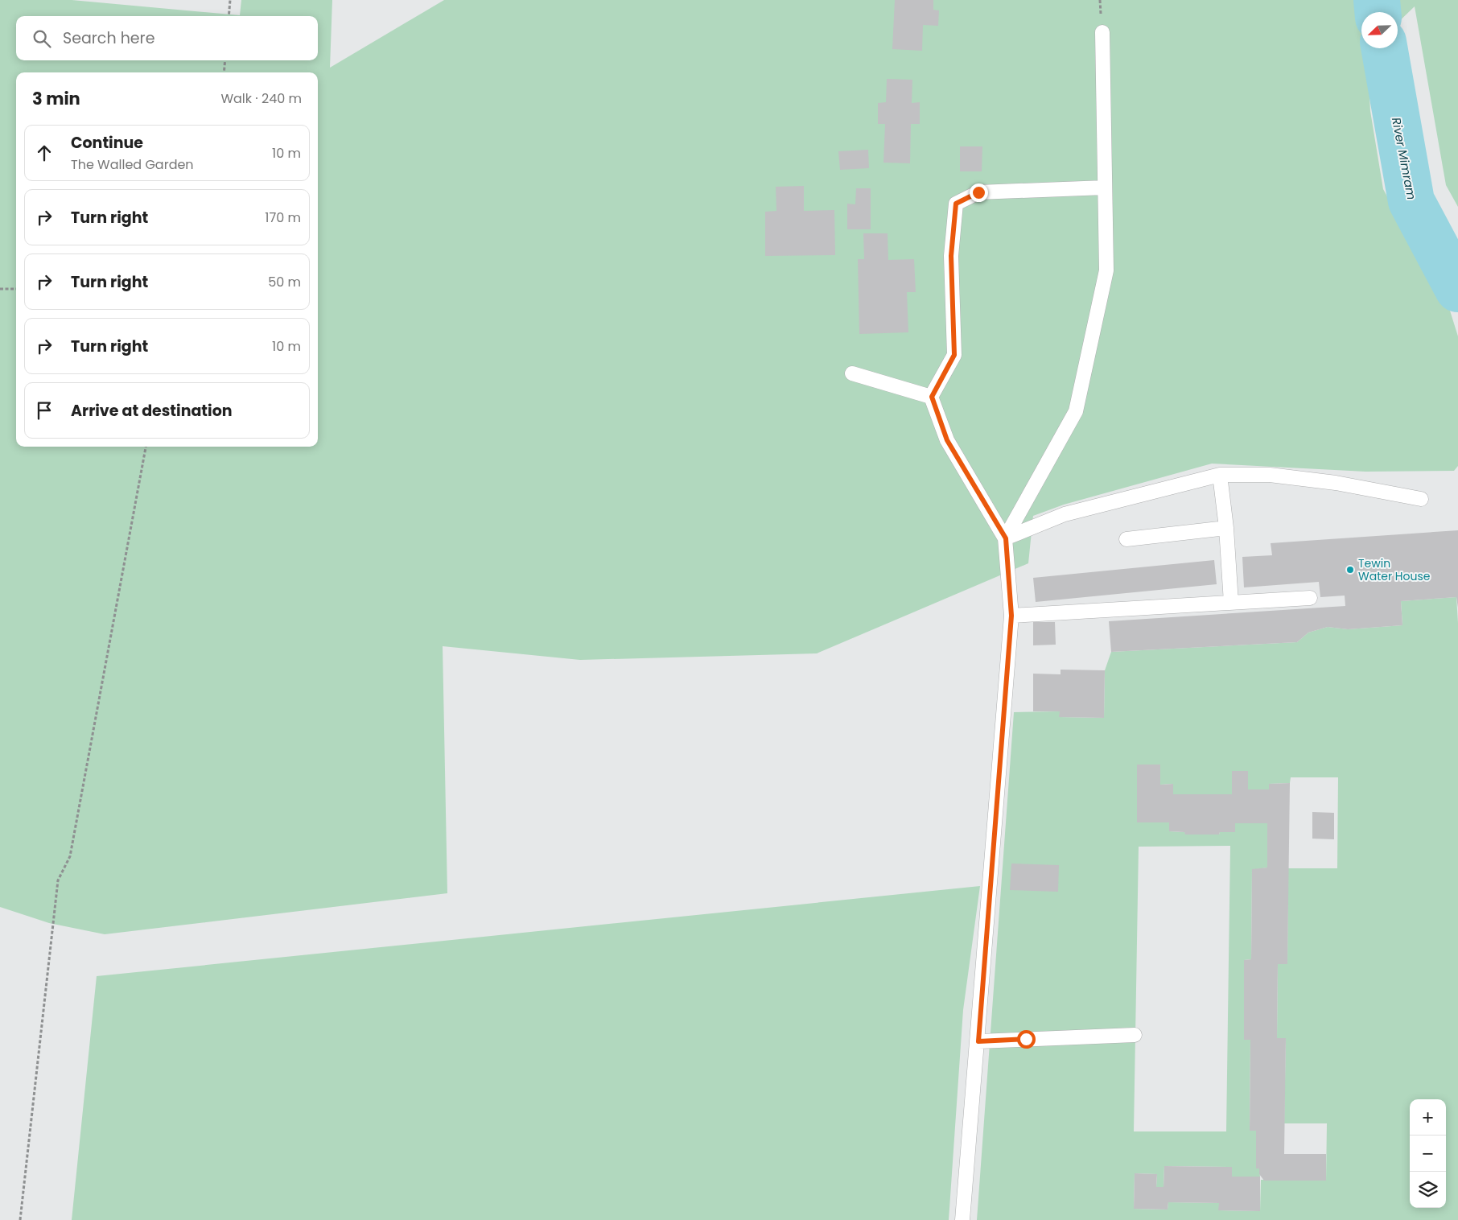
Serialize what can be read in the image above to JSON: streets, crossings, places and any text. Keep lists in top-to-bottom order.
{
  "water": ["River Mimram"],
  "places": ["Tewin Water House"],
  "north": "bottom left",
  "page": {
    "search": "Search here",
    "heading": ["3 min", "Walk · 240 m"],
    "list": [
      ["Continue", "The Walled Garden", "10 m"],
      ["Turn right", "170 m"],
      ["Turn right", "50 m"],
      ["Turn right", "10 m"],
      "Arrive at destination"
    ],
    "map_buttons": ["+", "−"]
  }
}
